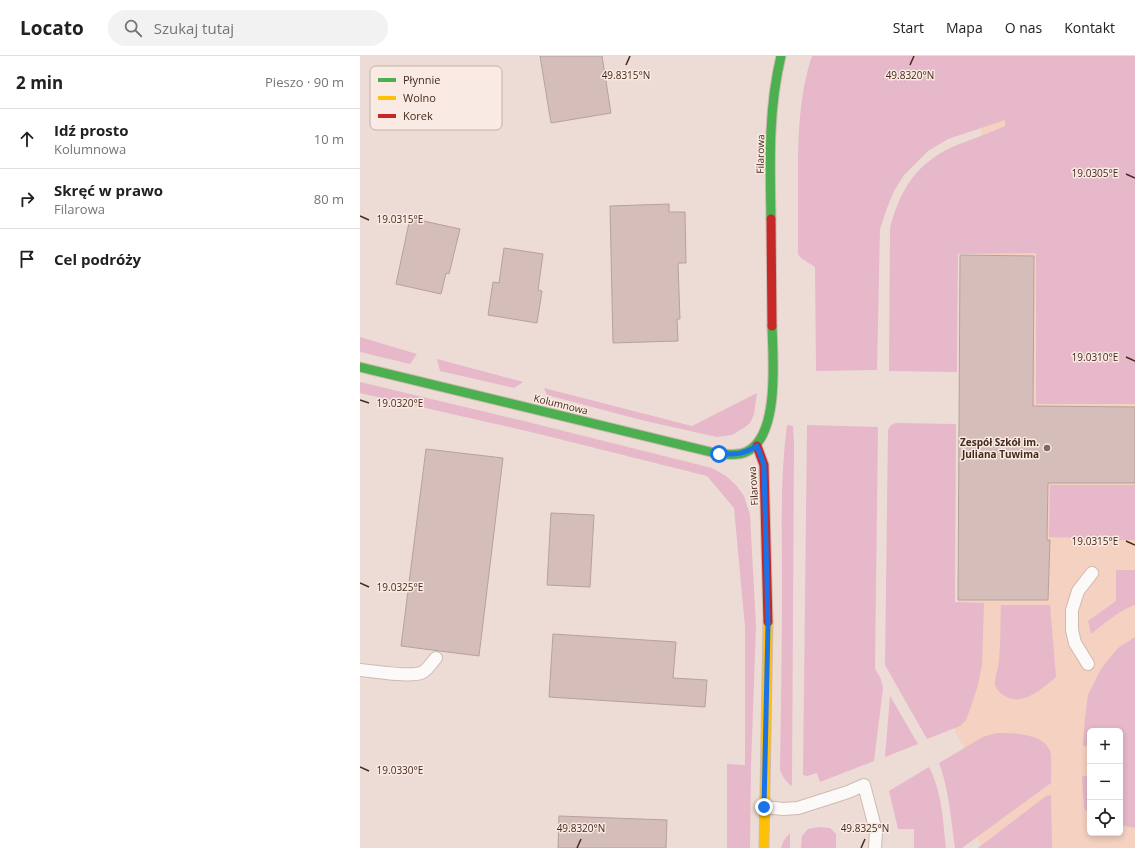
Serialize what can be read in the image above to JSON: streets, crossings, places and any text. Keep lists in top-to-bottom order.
{
  "streets": {
    "street": ["Filarowa", "Kolumnowa"]
  },
  "crossings": [
    ["Filarowa", "Kolumnowa"]
  ],
  "places": ["Zespół Szkół im. Juliana Tuwima"],
  "legend": ["Płynnie", "Wolno", "Korek"],
  "page": {
    "header": "Locato",
    "search": "Szukaj tutaj",
    "nav": [
      "Start",
      "Mapa",
      "O nas",
      "Kontakt"
    ],
    "heading": ["2 min", "Pieszo · 90 m"],
    "list": [
      ["Idź prosto", "Kolumnowa", "10 m"],
      ["Skręć w prawo", "Filarowa", "80 m"],
      "Cel podróży"
    ],
    "map_buttons": ["+", "−"]
  },
  "coordinates": [
    "49.8315°N",
    "49.8320°N",
    "19.0305°E",
    "19.0315°E",
    "19.0310°E",
    "19.0320°E",
    "19.0325°E",
    "19.0330°E",
    "49.8325°N"
  ]
}
